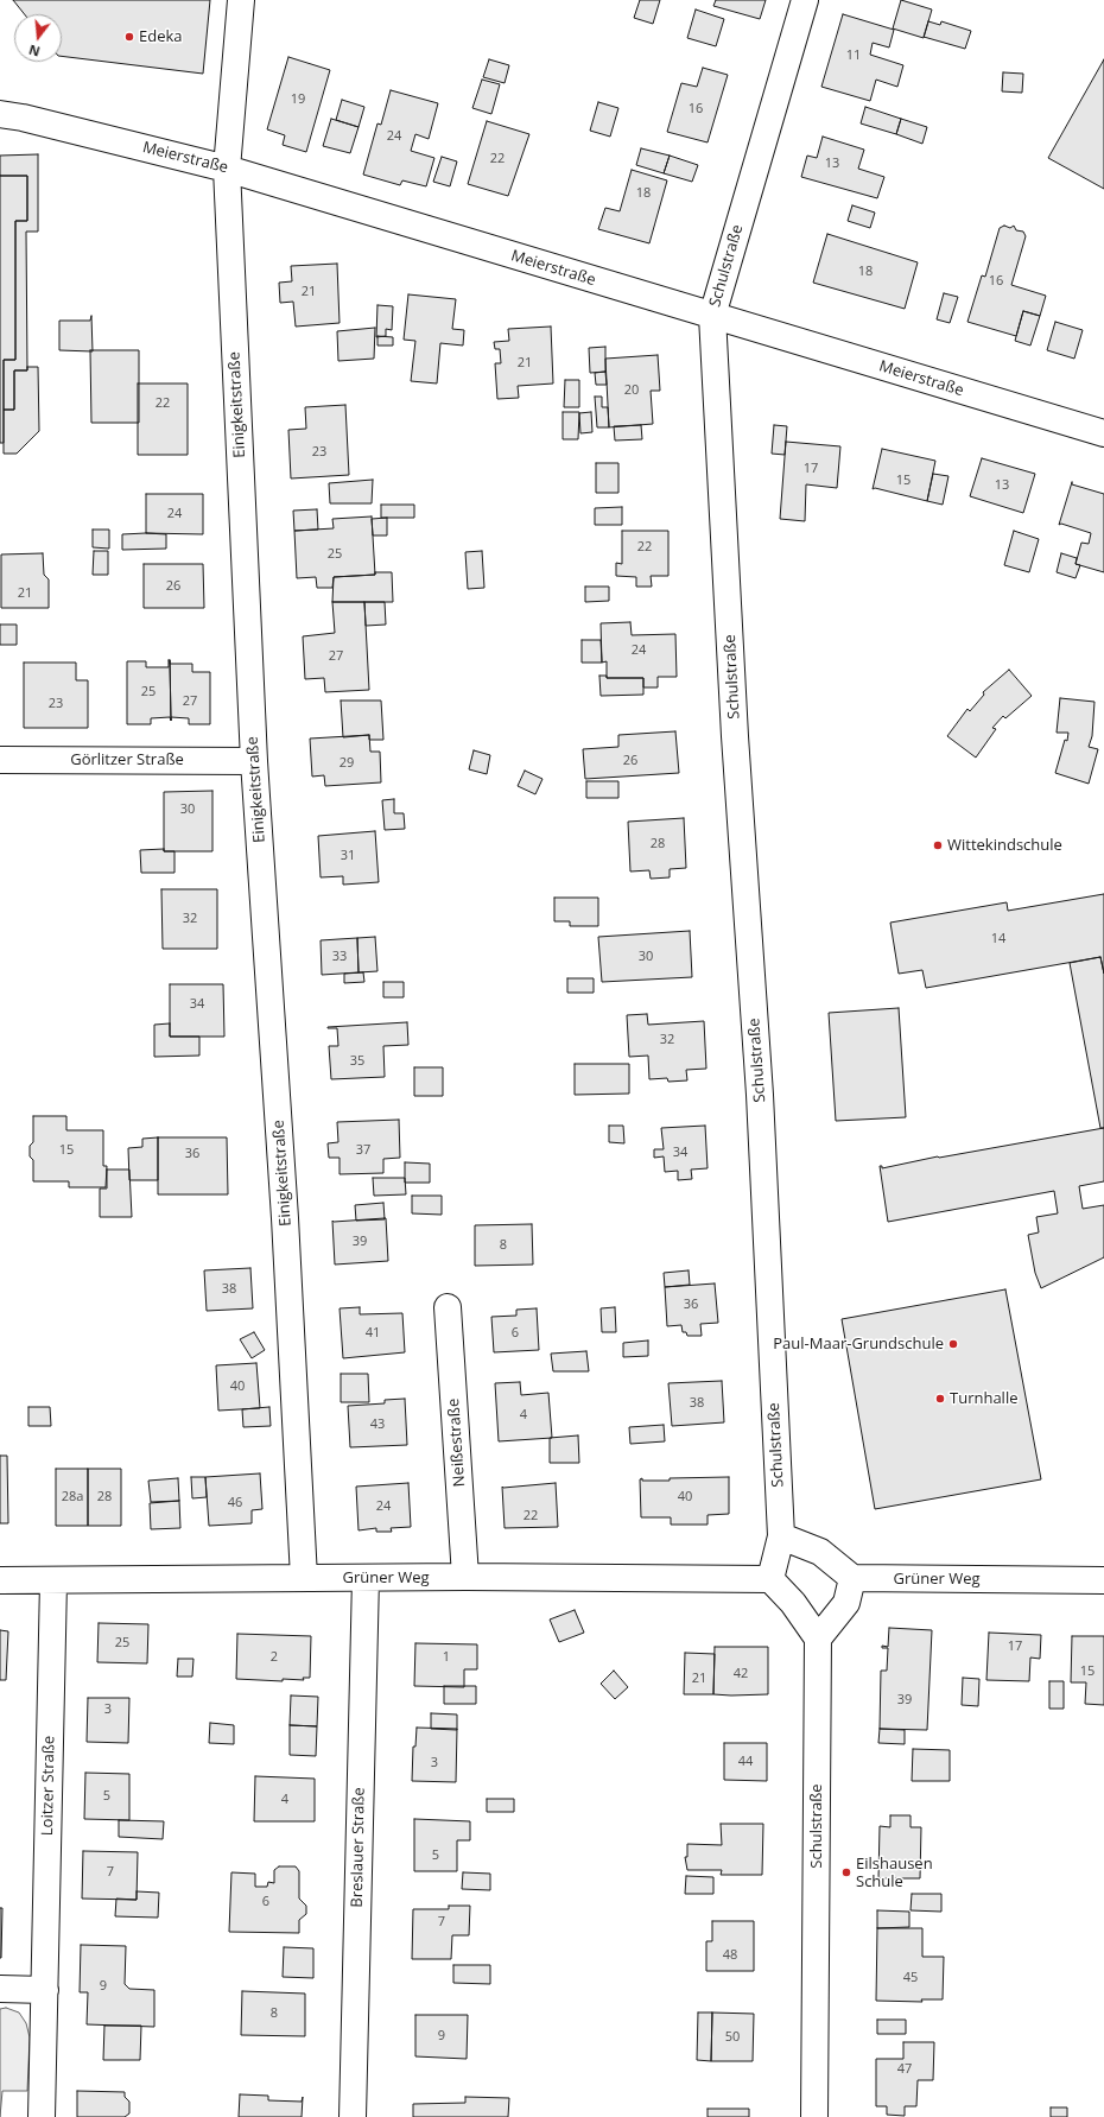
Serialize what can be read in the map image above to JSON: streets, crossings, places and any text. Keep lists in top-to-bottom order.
{
  "streets": {
    "street": [
      "Meierstraße",
      "Schulstraße",
      "Einigkeitstraße",
      "Görlitzer Straße",
      "Neißestraße",
      "Grüner Weg",
      "Loitzer Straße",
      "Breslauer Straße"
    ]
  },
  "crossings": [
    ["Meierstraße", "Schulstraße"],
    ["Meierstraße", "Einigkeitstraße"],
    ["Schulstraße", "Grüner Weg"],
    ["Einigkeitstraße", "Görlitzer Straße"],
    ["Einigkeitstraße", "Grüner Weg"],
    ["Neißestraße", "Grüner Weg"],
    ["Grüner Weg", "Loitzer Straße"],
    ["Grüner Weg", "Breslauer Straße"]
  ],
  "places": [
    "Edeka",
    "Wittekindschule",
    "Paul-Maar-Grundschule",
    "Turnhalle",
    "Eilshausen Schule"
  ],
  "house_numbers": [
    "11",
    "19",
    "16",
    "24",
    "22",
    "13",
    "18",
    "18",
    "16",
    "21",
    "21",
    "20",
    "22",
    "23",
    "17",
    "15",
    "13",
    "24",
    "22",
    "25",
    "26",
    "21",
    "24",
    "27",
    "25",
    "27",
    "23",
    "26",
    "29",
    "30",
    "28",
    "31",
    "32",
    "14",
    "33",
    "30",
    "34",
    "32",
    "35",
    "15",
    "37",
    "34",
    "36",
    "39",
    "8",
    "38",
    "36",
    "41",
    "6",
    "40",
    "38",
    "4",
    "43",
    "28a",
    "28",
    "40",
    "46",
    "24",
    "22",
    "25",
    "17",
    "2",
    "1",
    "15",
    "42",
    "21",
    "39",
    "3",
    "44",
    "3",
    "5",
    "4",
    "5",
    "7",
    "6",
    "7",
    "48",
    "45",
    "9",
    "8",
    "9",
    "50",
    "47"
  ],
  "north": "bottom"
}
